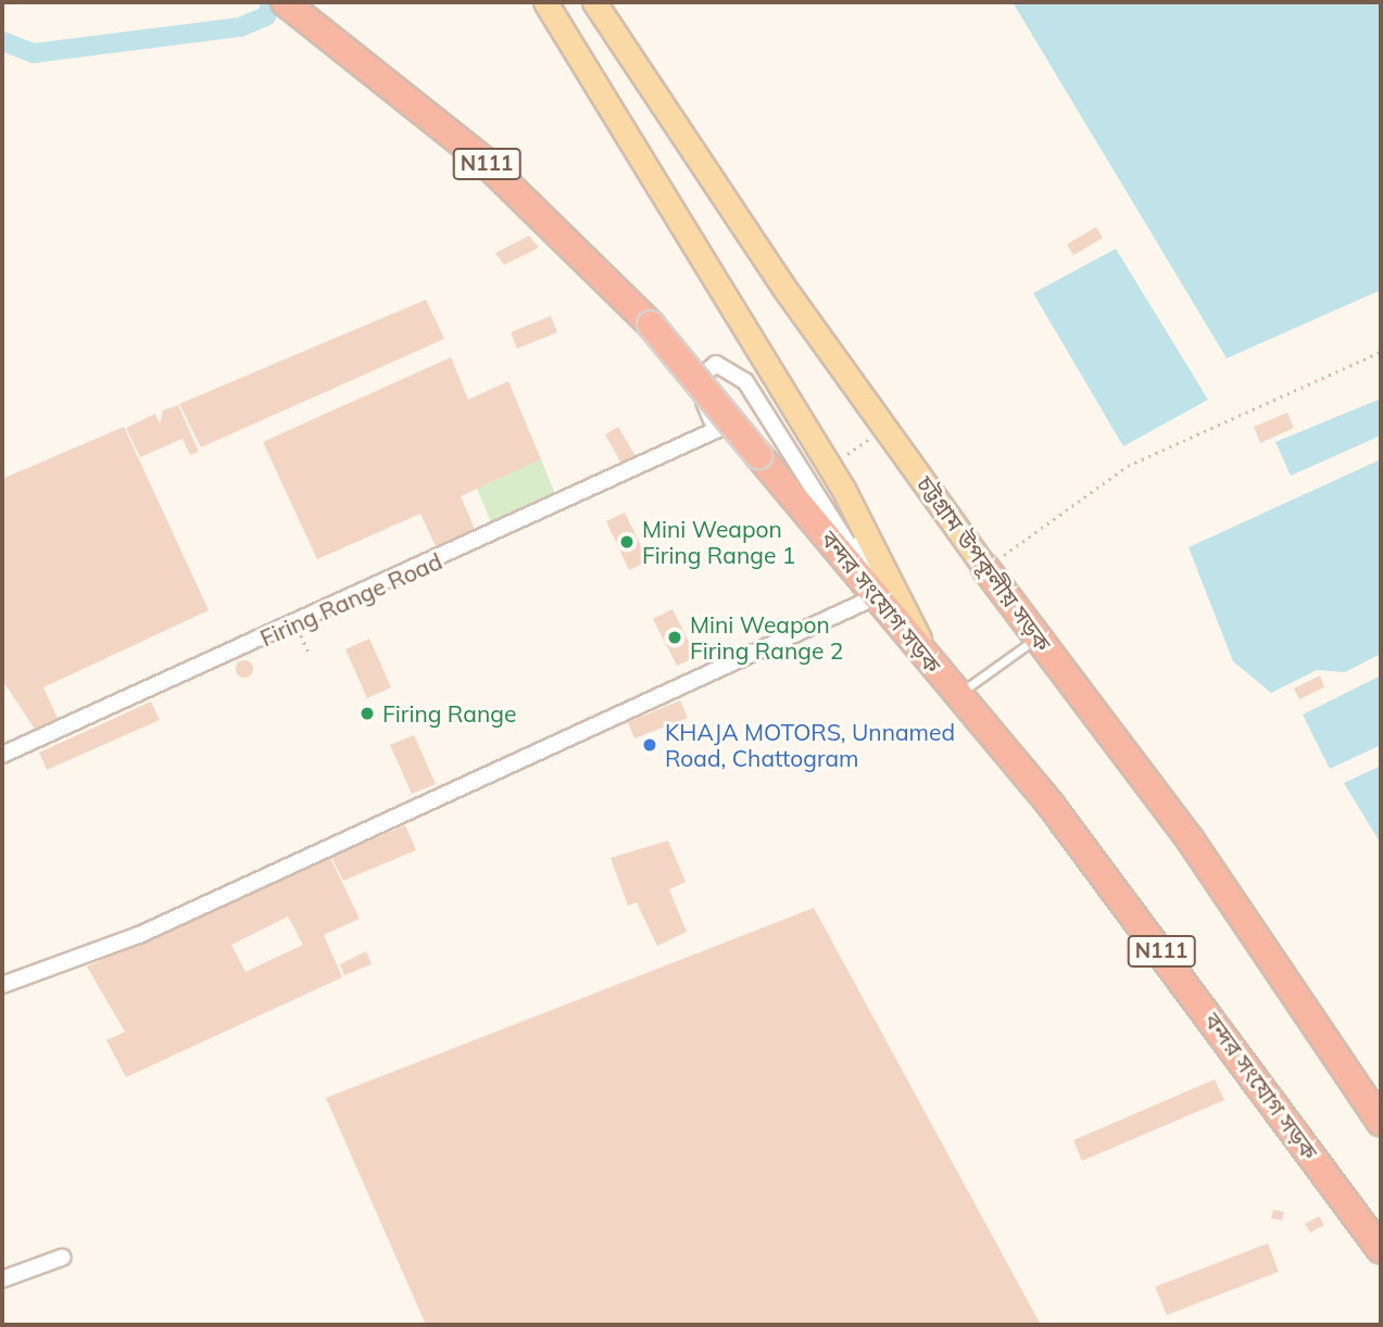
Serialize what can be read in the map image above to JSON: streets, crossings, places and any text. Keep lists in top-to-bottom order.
{
  "streets": {
    "highway": ["N111", "চট্টগ্রাম উপকূলীয় সড়ক", "বন্দর সংযোগ সড়ক"],
    "street": ["Firing Range Road"]
  },
  "places": [
    "Mini Weapon Firing Range 1",
    "Mini Weapon Firing Range 2",
    "Firing Range",
    "KHAJA MOTORS, Unnamed Road, Chattogram"
  ]
}
